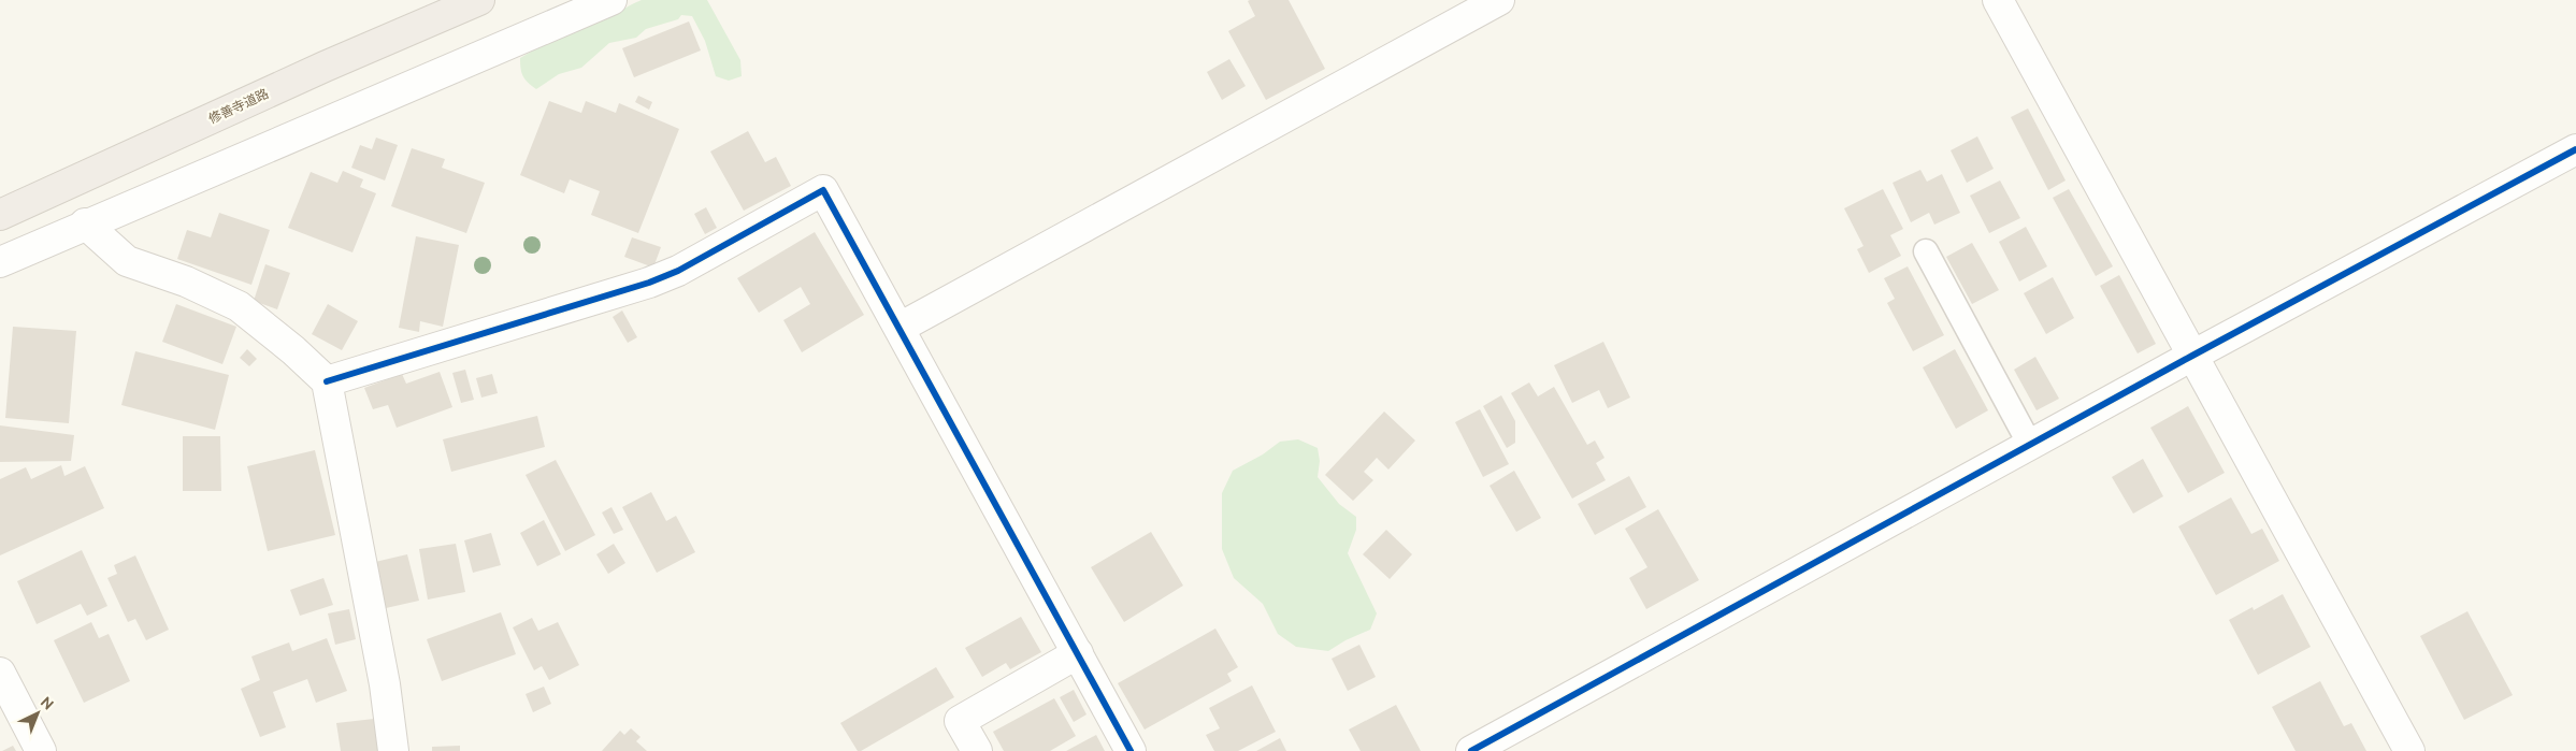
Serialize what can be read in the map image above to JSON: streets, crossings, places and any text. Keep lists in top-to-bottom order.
{
  "streets": {
    "highway": ["修善寺道路"]
  },
  "north": "top right"
}
